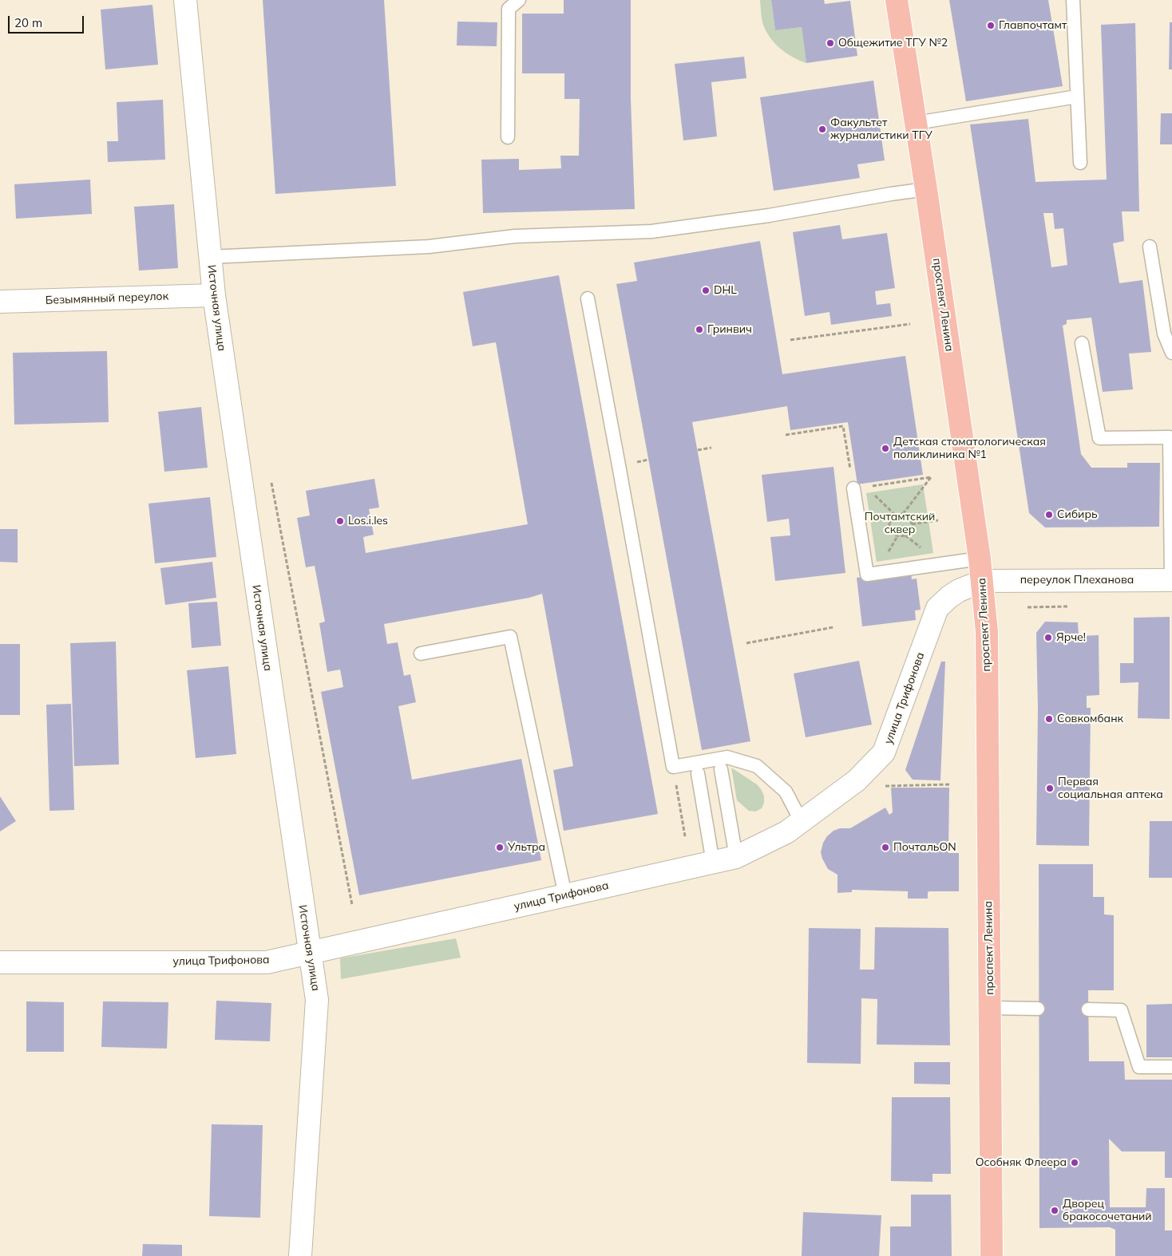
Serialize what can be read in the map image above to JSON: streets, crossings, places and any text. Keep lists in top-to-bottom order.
{
  "streets": {
    "main road": ["проспект Ленина"],
    "street": [
      "Безымянный переулок",
      "Источная улица",
      "переулок Плеханова",
      "улица Трифонова"
    ]
  },
  "crossings": [
    ["Безымянный переулок", "Источная улица"],
    ["проспект Ленина", "переулок Плеханова"],
    ["проспект Ленина", "улица Трифонова"],
    ["Источная улица", "улица Трифонова"],
    ["переулок Плеханова", "улица Трифонова"]
  ],
  "parks": ["Почтамтский сквер"],
  "places": [
    "Главпочтамт",
    "Общежитие ТГУ №2",
    "Факультет журналистики ТГУ",
    "DHL",
    "Гринвич",
    "Детская стоматологическая поликлиника №1",
    "Сибирь",
    "Los.i.les",
    "Ярче!",
    "Совкомбанк",
    "Первая социальная аптека",
    "Ультра",
    "ПочтальON",
    "Особняк Флеера",
    "Дворец бракосочетаний"
  ],
  "scale_bar": "20 m"
}
